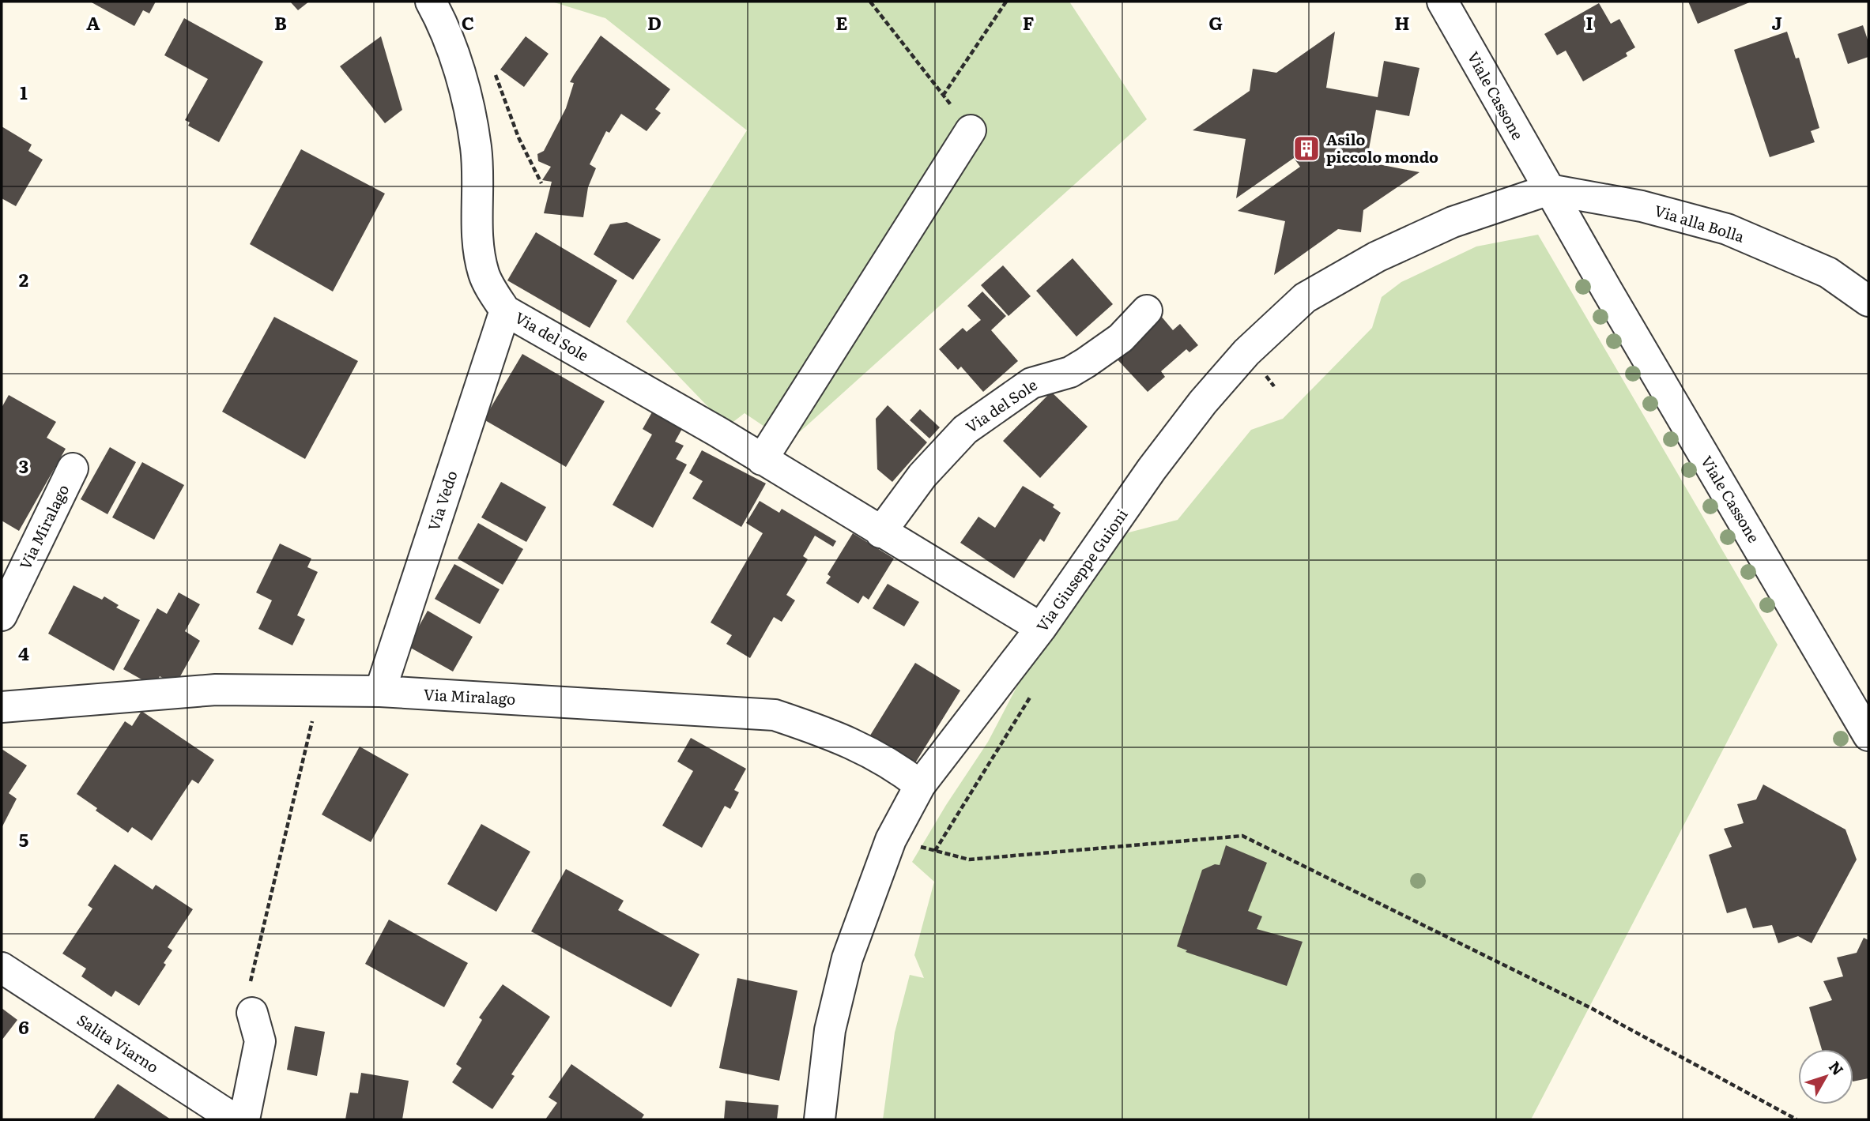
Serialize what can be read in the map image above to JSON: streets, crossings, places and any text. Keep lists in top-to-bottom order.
{
  "streets": {
    "street": [
      "Viale Cassone",
      "Via alla Bolla",
      "Via del Sole",
      "Via Vedo",
      "Via Miralago",
      "Via Giuseppe Guioni",
      "Salita Viarno"
    ]
  },
  "crossings": [
    ["Viale Cassone", "Via alla Bolla"],
    ["Viale Cassone", "Via Giuseppe Guioni"],
    ["Via alla Bolla", "Via Giuseppe Guioni"],
    ["Via del Sole", "Via Vedo"],
    ["Via del Sole", "Via Giuseppe Guioni"],
    ["Via Vedo", "Via Miralago"],
    ["Via Miralago", "Via Giuseppe Guioni"]
  ],
  "places": {
    "building": ["Asilo piccolo mondo"]
  },
  "north": "top right",
  "grid": {
    "columns": [
      "A",
      "B",
      "C",
      "D",
      "E",
      "F",
      "G",
      "H",
      "I",
      "J"
    ],
    "rows": [
      "1",
      "2",
      "3",
      "4",
      "5",
      "6"
    ]
  }
}
